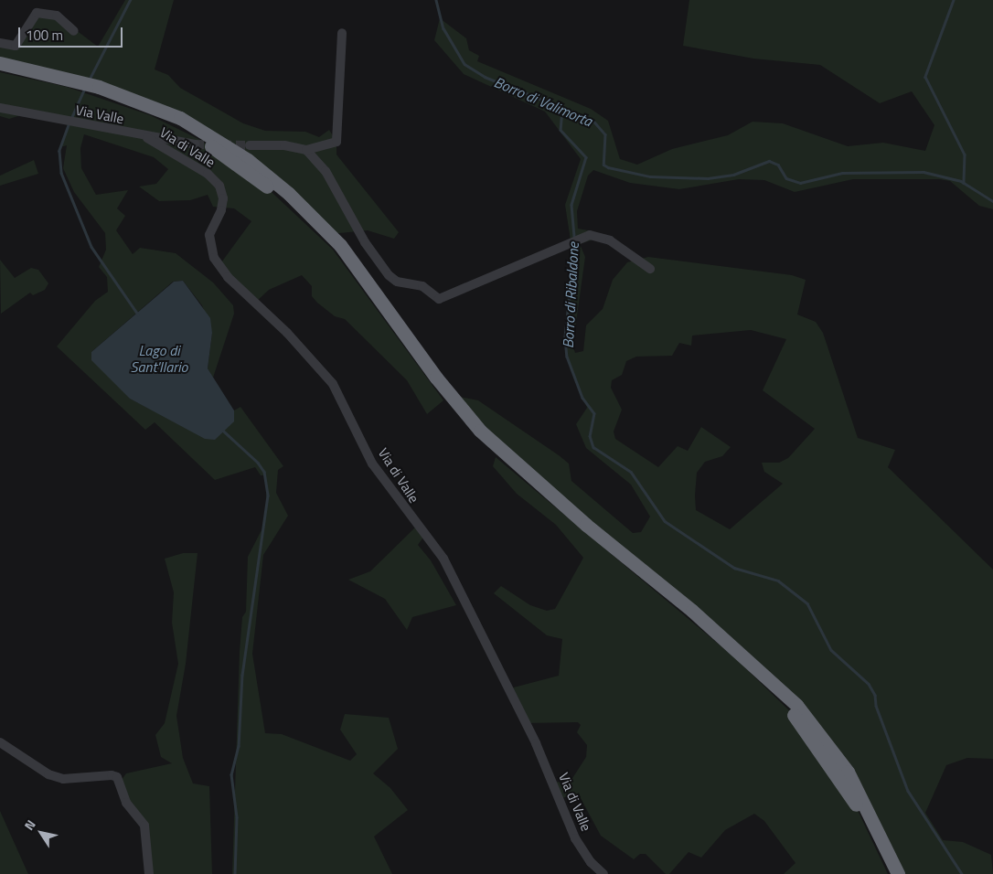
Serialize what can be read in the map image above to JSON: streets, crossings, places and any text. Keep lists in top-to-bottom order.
{
  "streets": {
    "street": ["Via Valle", "Via di Valle"]
  },
  "crossings": [
    ["Via Valle", "Via di Valle"]
  ],
  "water": ["Borro di Valimorta", "Borro di Ribaldone", "Lago di Sant'Ilario"],
  "scale_bar": "100 m",
  "north": "top left"
}
